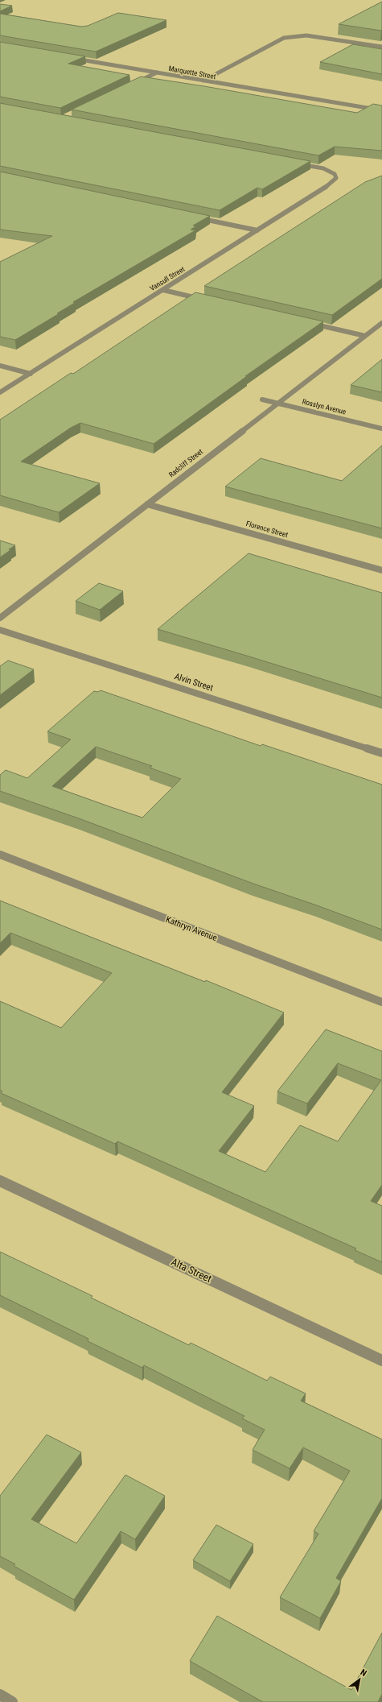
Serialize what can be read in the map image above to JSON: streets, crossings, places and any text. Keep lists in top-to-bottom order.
{
  "streets": {
    "street": [
      "Marquette Street",
      "Vansull Street",
      "Rosslyn Avenue",
      "Radcliff Street",
      "Florence Street",
      "Alvin Street",
      "Kathryn Avenue",
      "Alta Street"
    ]
  },
  "crossings": [
    ["Rosslyn Avenue", "Radcliff Street"],
    ["Radcliff Street", "Florence Street"]
  ],
  "north": "top right"
}
